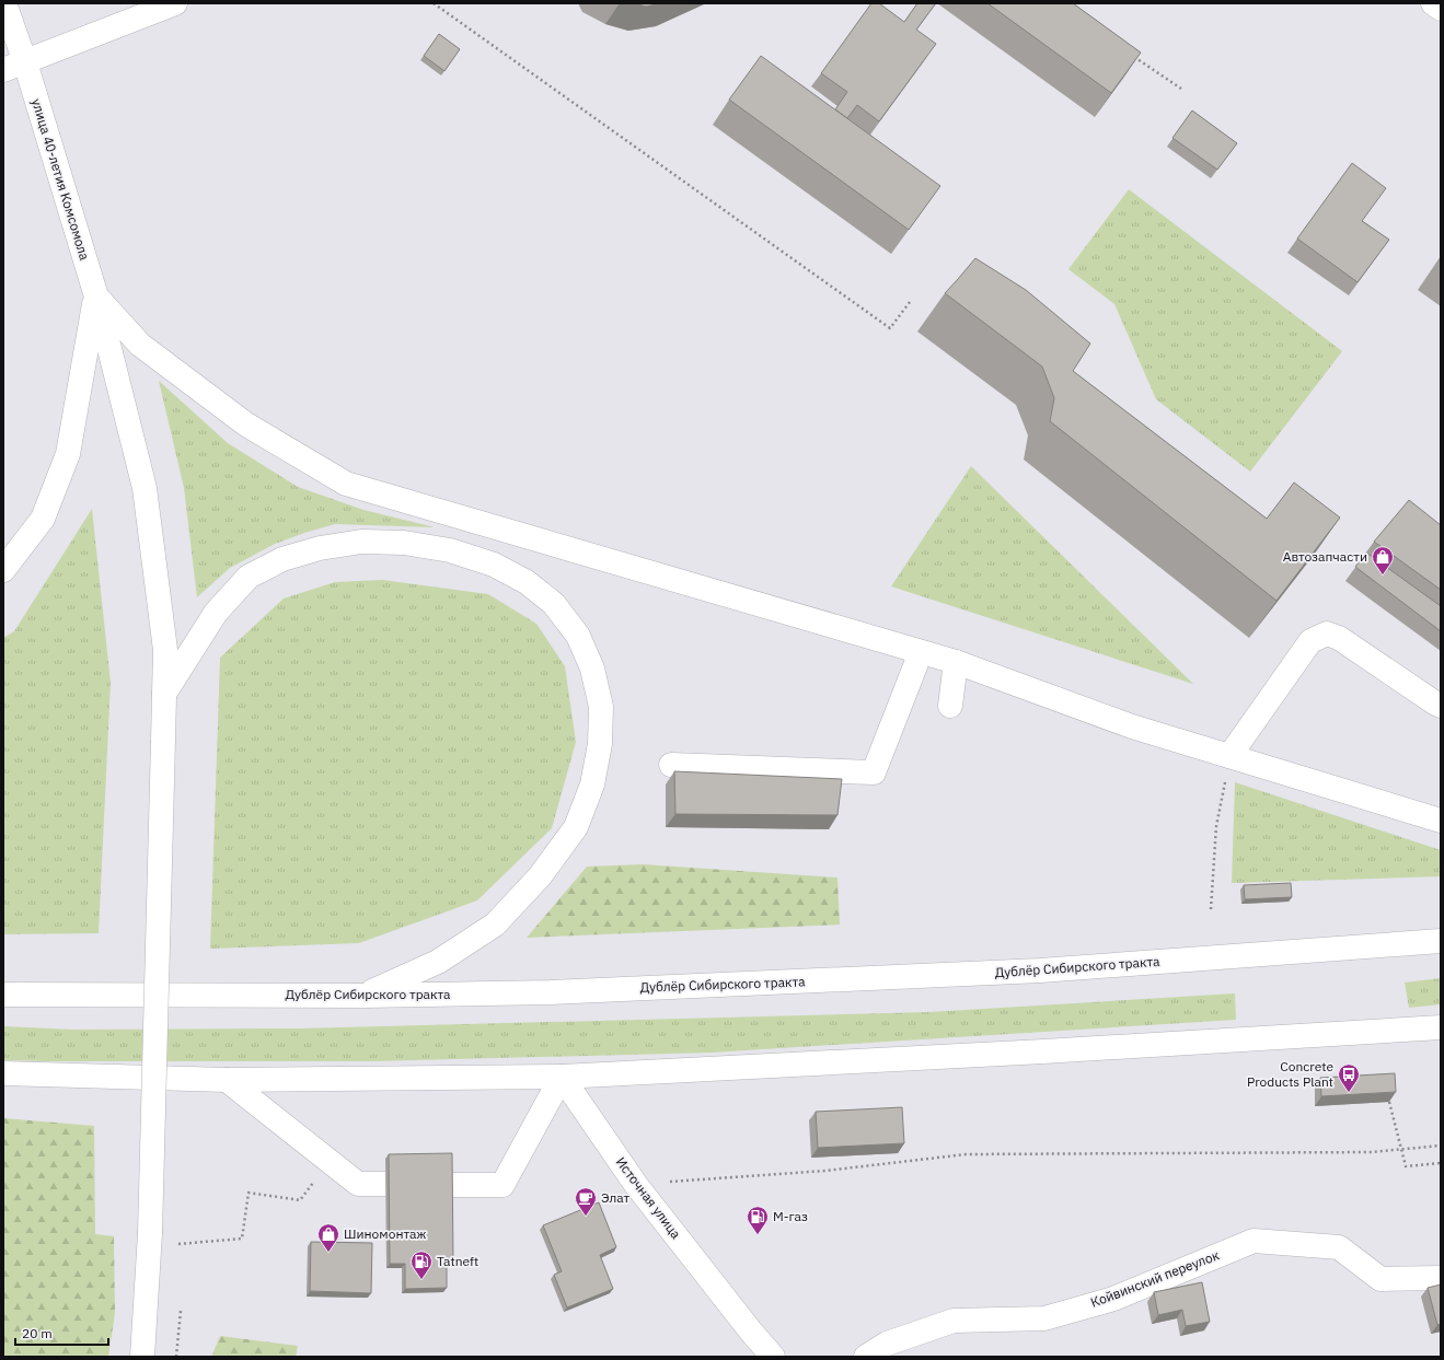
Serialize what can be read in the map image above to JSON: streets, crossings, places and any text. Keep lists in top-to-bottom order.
{
  "streets": {
    "main road": [
      "улица 40-летия Комсомола",
      "Дублёр Сибирского тракта",
      "Источная улица",
      "Койвинский переулок"
    ]
  },
  "places": {
    "shop": ["Автозапчасти", "Шиномонтаж"],
    "bus stop": ["Concrete Products Plant"],
    "cafe": ["Элат"],
    "fuel station": ["М-газ", "Tatneft"]
  },
  "scale_bar": "20 m"
}
